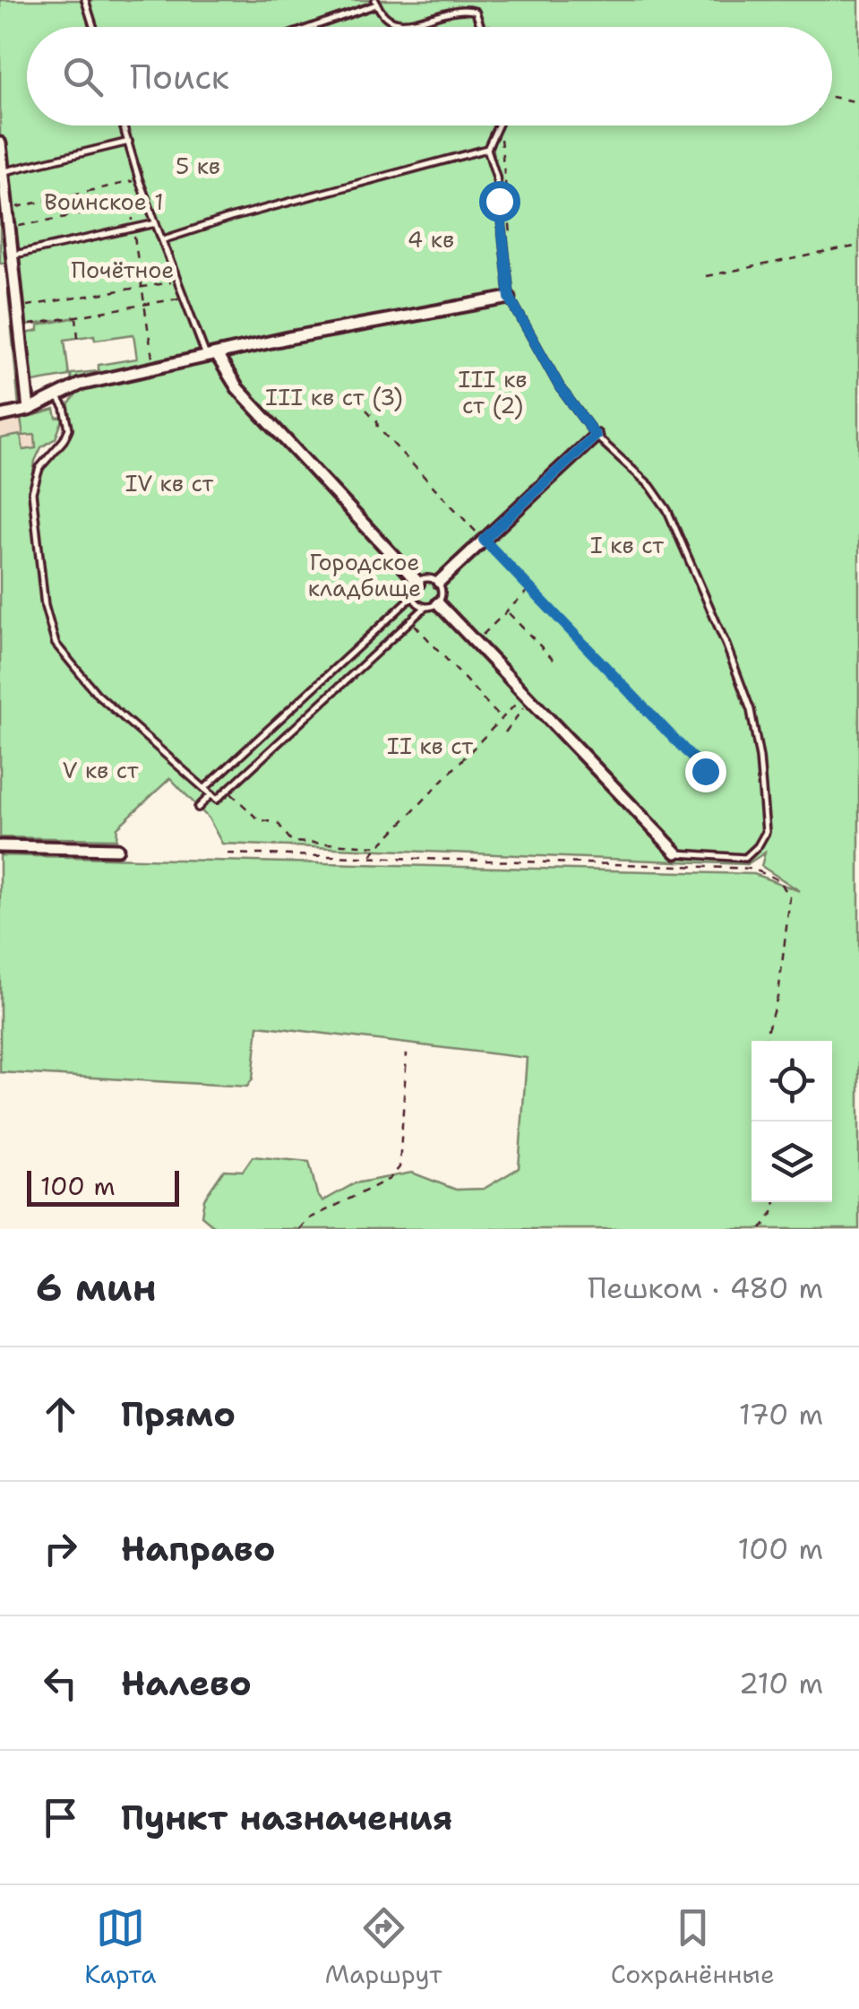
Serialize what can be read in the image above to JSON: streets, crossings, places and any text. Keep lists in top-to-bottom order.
{
  "parks": [
    "5 кв",
    "Воинское 1",
    "4 кв",
    "Почётное",
    "III кв ст (2)",
    "III кв ст (3)",
    "IV кв ст",
    "I кв ст",
    "Городское кладбище",
    "II кв ст",
    "V кв ст"
  ],
  "scale_bar": "100 m",
  "page": {
    "search": "Поиск",
    "scale": "100 m",
    "heading": ["6 мин", "Пешком · 480 m"],
    "list": [
      ["Прямо", "170 m"],
      ["Направо", "100 m"],
      ["Налево", "210 m"],
      "Пункт назначения"
    ],
    "nav": ["Карта", "Маршрут", "Сохранённые"]
  }
}
